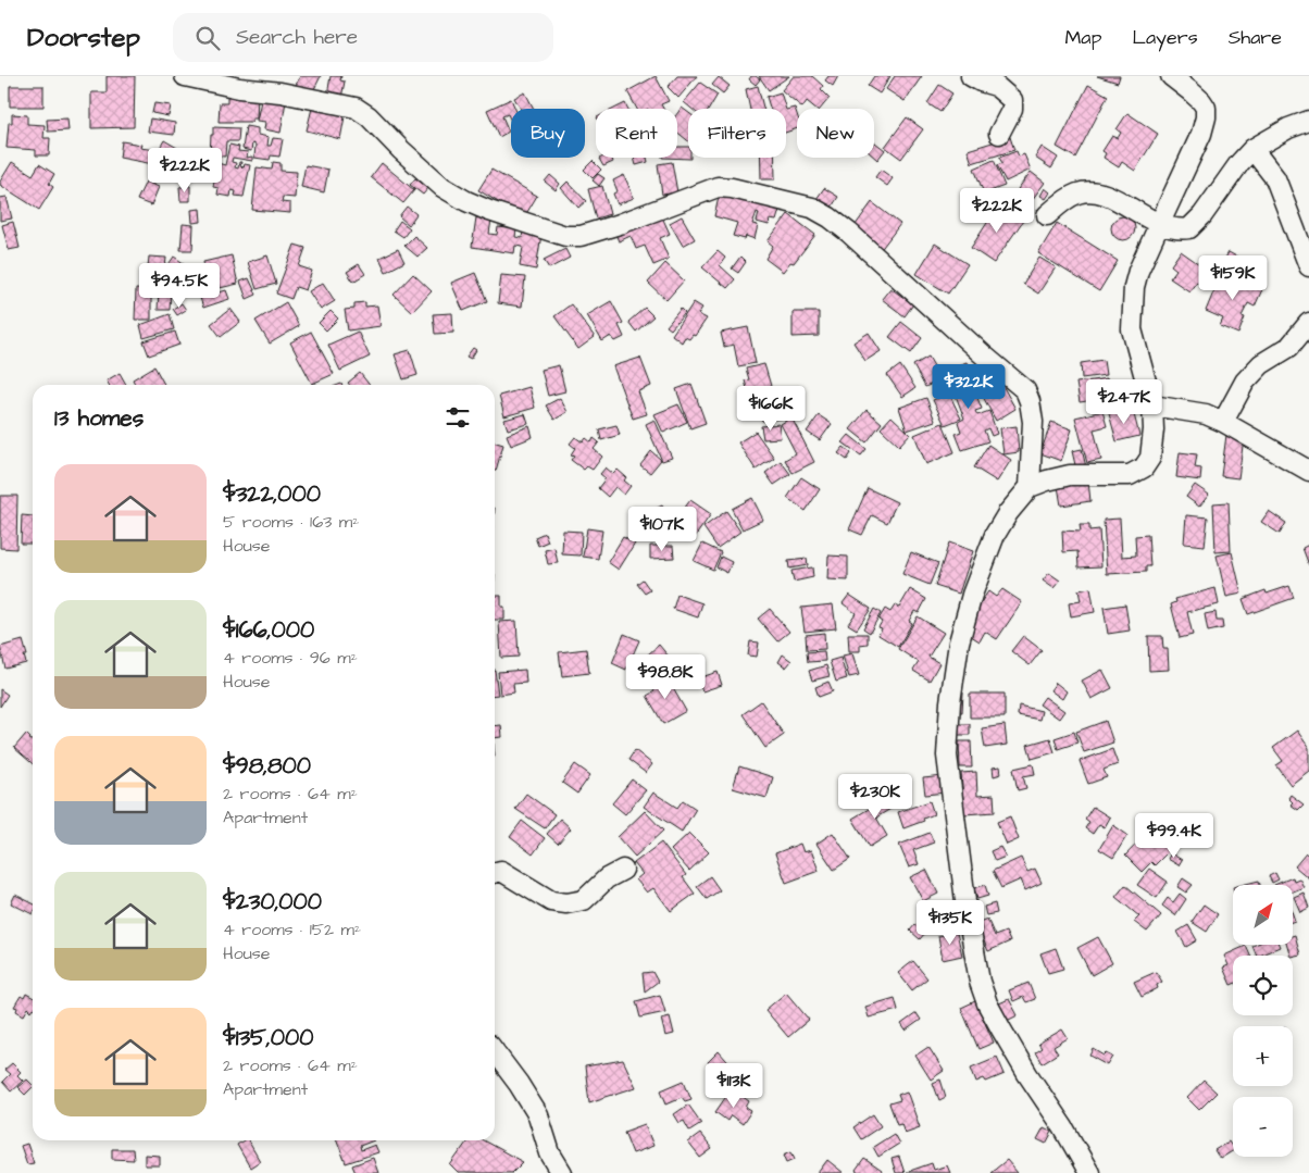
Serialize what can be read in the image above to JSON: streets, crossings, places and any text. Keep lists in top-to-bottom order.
{
  "north": "top right",
  "page": {
    "header": "Doorstep",
    "search": "Search here",
    "nav": ["Map", "Layers", "Share"],
    "chip": [
      "Buy",
      "Rent",
      "Filters",
      "New"
    ],
    "price": [
      "$222K",
      "$222K",
      "$159K",
      "$94.5K",
      "$322K",
      "$247K",
      "$166K",
      "$107K",
      "$98.8K",
      "$230K",
      "$99.4K",
      "$135K",
      "$113K"
    ],
    "heading": "13 homes",
    "list": [
      {
        "name": "$322,000",
        "note": "5 rooms · 163 m² · House"
      },
      {
        "name": "$166,000",
        "note": "4 rooms · 96 m² · House"
      },
      {
        "name": "$98,800",
        "note": "2 rooms · 64 m² · Apartment"
      },
      {
        "name": "$230,000",
        "note": "4 rooms · 152 m² · House"
      },
      {
        "name": "$135,000",
        "note": "2 rooms · 64 m² · Apartment"
      }
    ],
    "map_buttons": ["+", "−"]
  }
}
